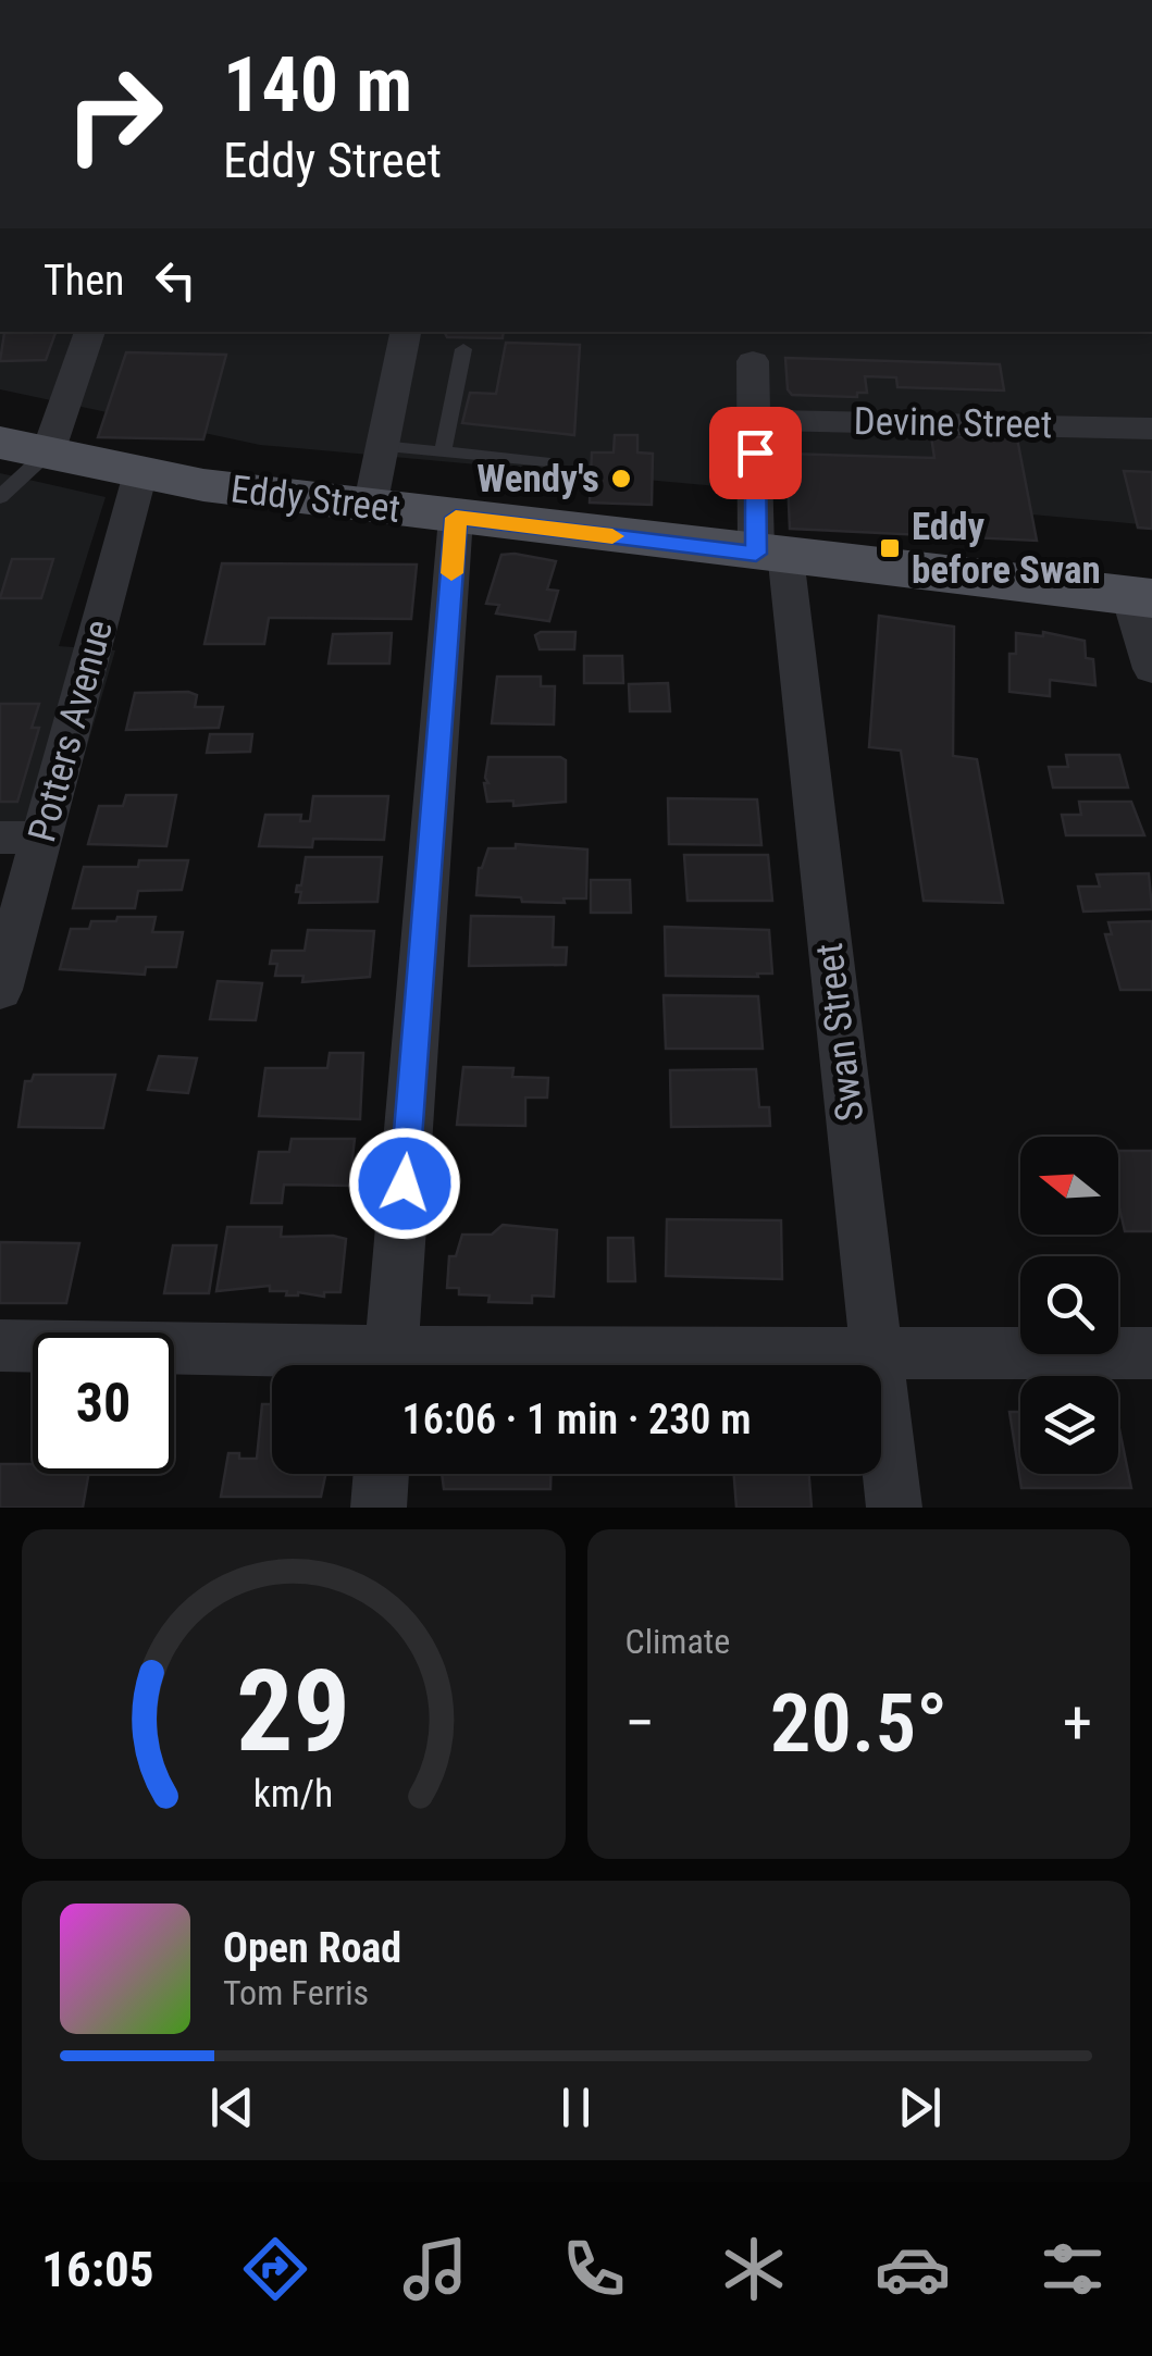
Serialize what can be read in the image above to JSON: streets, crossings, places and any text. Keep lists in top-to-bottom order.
{
  "streets": {
    "main road": ["Eddy Street"],
    "street": ["Devine Street", "Potters Avenue", "Swan Street"]
  },
  "crossings": [
    ["Devine Street", "Swan Street"],
    ["Eddy Street", "Potters Avenue"],
    ["Eddy Street", "Swan Street"]
  ],
  "places": {
    "other": ["Wendy's"],
    "transit": ["Eddy before Swan"]
  },
  "north": "left",
  "page": {
    "turn": ["140 m", "Eddy Street"],
    "then": "Then",
    "limit": "30",
    "trip": "16:06 · 1 min · 230 m",
    "tile": "Climate",
    "heat": ["−", "20.5°", "+"],
    "song": ["Open Road", "Tom Ferris"],
    "tabs": "16:05",
    "gauge": ["29", "km/h"]
  }
}
